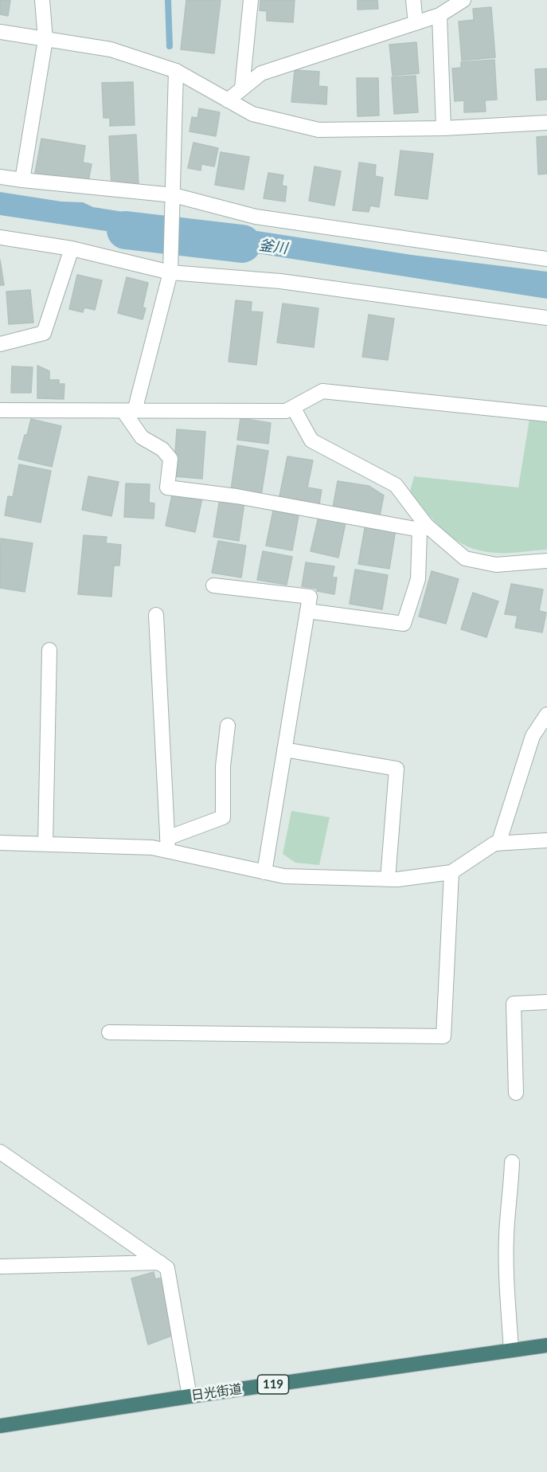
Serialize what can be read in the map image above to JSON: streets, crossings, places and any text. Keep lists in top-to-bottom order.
{
  "streets": {
    "highway": ["119", "日光街道"]
  },
  "water": ["釜川"]
}
